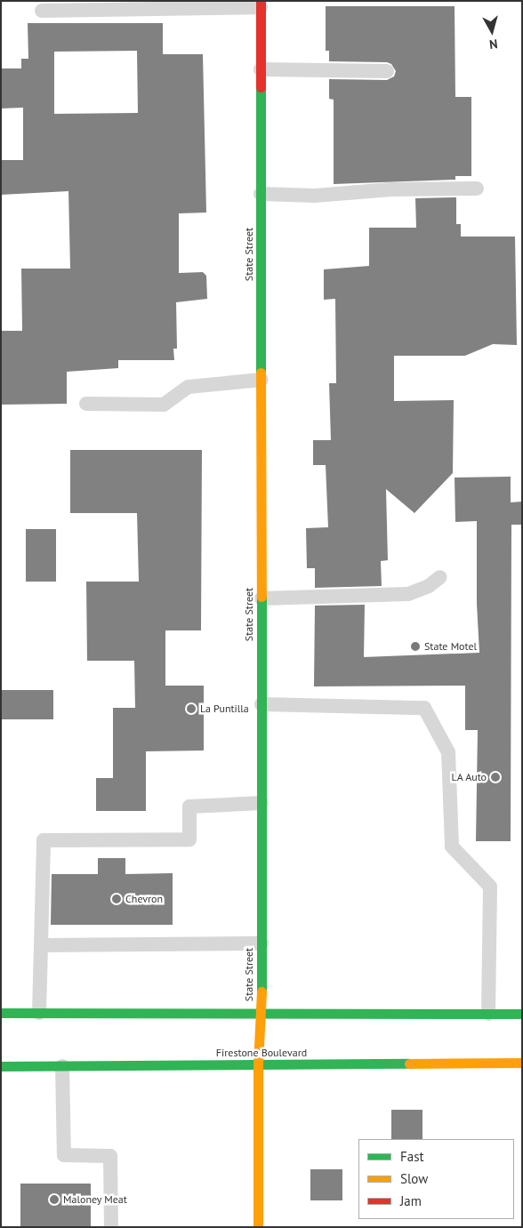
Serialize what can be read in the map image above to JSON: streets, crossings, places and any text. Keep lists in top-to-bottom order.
{
  "streets": {
    "main road": ["State Street", "Firestone Boulevard"]
  },
  "crossings": [
    ["State Street", "Firestone Boulevard"]
  ],
  "places": [
    "State Motel",
    "La Puntilla",
    "LA Auto",
    "Chevron",
    "Maloney Meat"
  ],
  "legend": ["Fast", "Slow", "Jam"],
  "north": "bottom"
}
